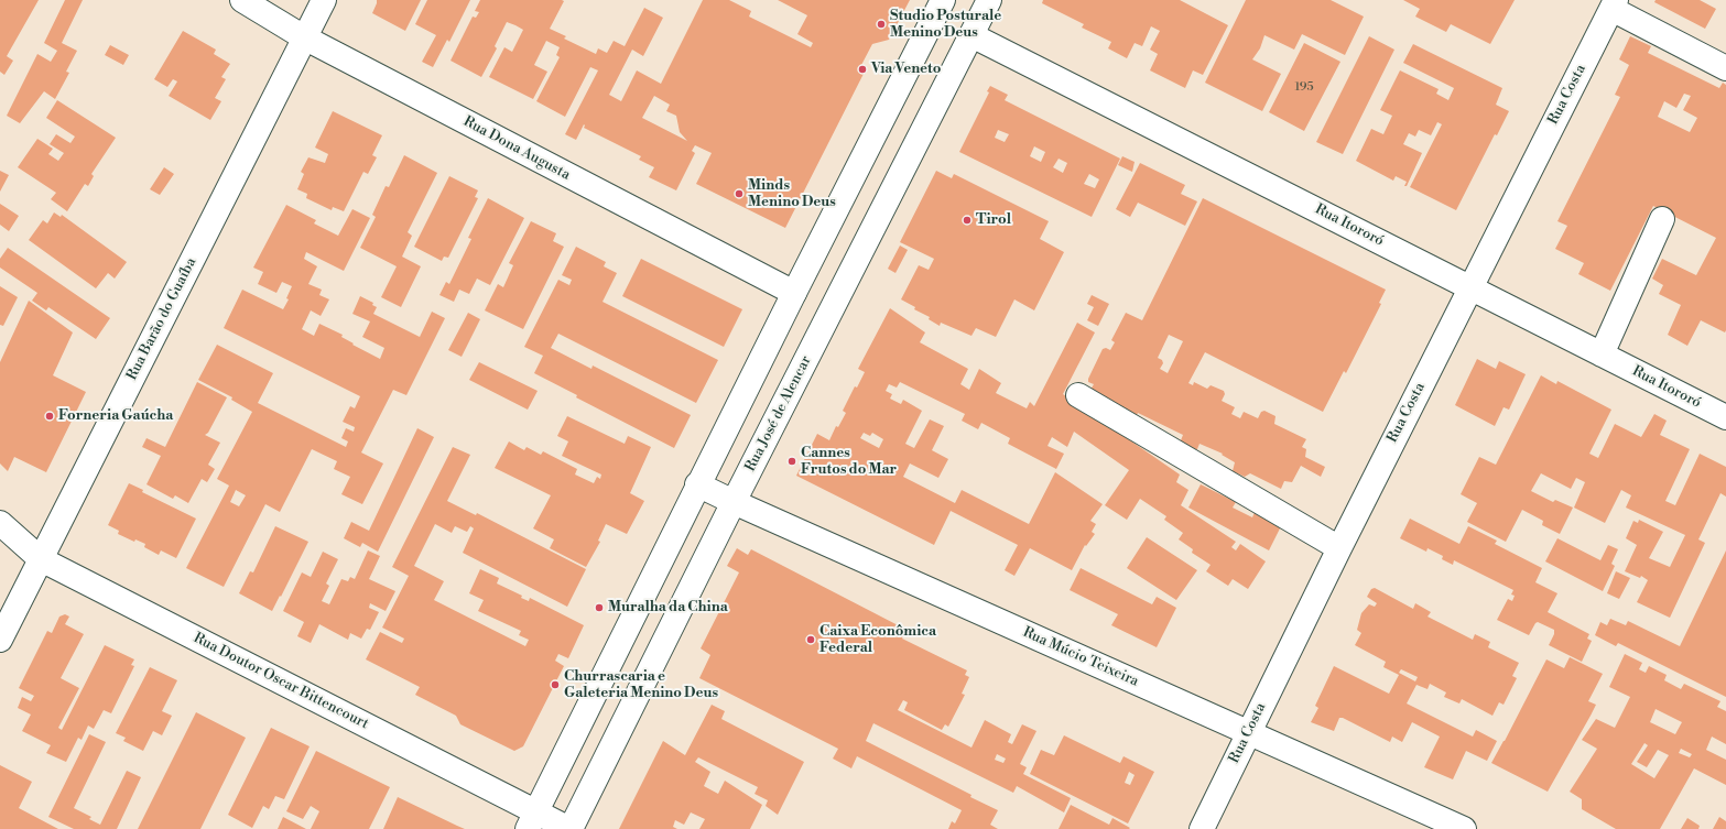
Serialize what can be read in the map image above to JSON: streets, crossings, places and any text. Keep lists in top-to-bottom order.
{
  "streets": {
    "street": [
      "Rua Costa",
      "Rua Dona Augusta",
      "Rua Itororó",
      "Rua Barão do Guaíba",
      "Rua José de Alencar",
      "Rua Múcio Teixeira",
      "Rua Doutor Oscar Bittencourt"
    ]
  },
  "crossings": [
    ["Rua Costa", "Rua Itororó"],
    ["Rua Costa", "Rua Múcio Teixeira"],
    ["Rua Dona Augusta", "Rua Barão do Guaíba"],
    ["Rua Itororó", "Rua José de Alencar"],
    ["Rua Barão do Guaíba", "Rua Doutor Oscar Bittencourt"],
    ["Rua José de Alencar", "Rua Múcio Teixeira"],
    ["Rua José de Alencar", "Rua Doutor Oscar Bittencourt"]
  ],
  "places": [
    "Studio Posturale Menino Deus",
    "Via Veneto",
    "Minds Menino Deus",
    "Tirol",
    "Forneria Gaúcha",
    "Cannes Frutos do Mar",
    "Muralha da China",
    "Caixa Econômica Federal",
    "Churrascaria e Galeteria Menino Deus"
  ],
  "house_numbers": ["195"]
}
